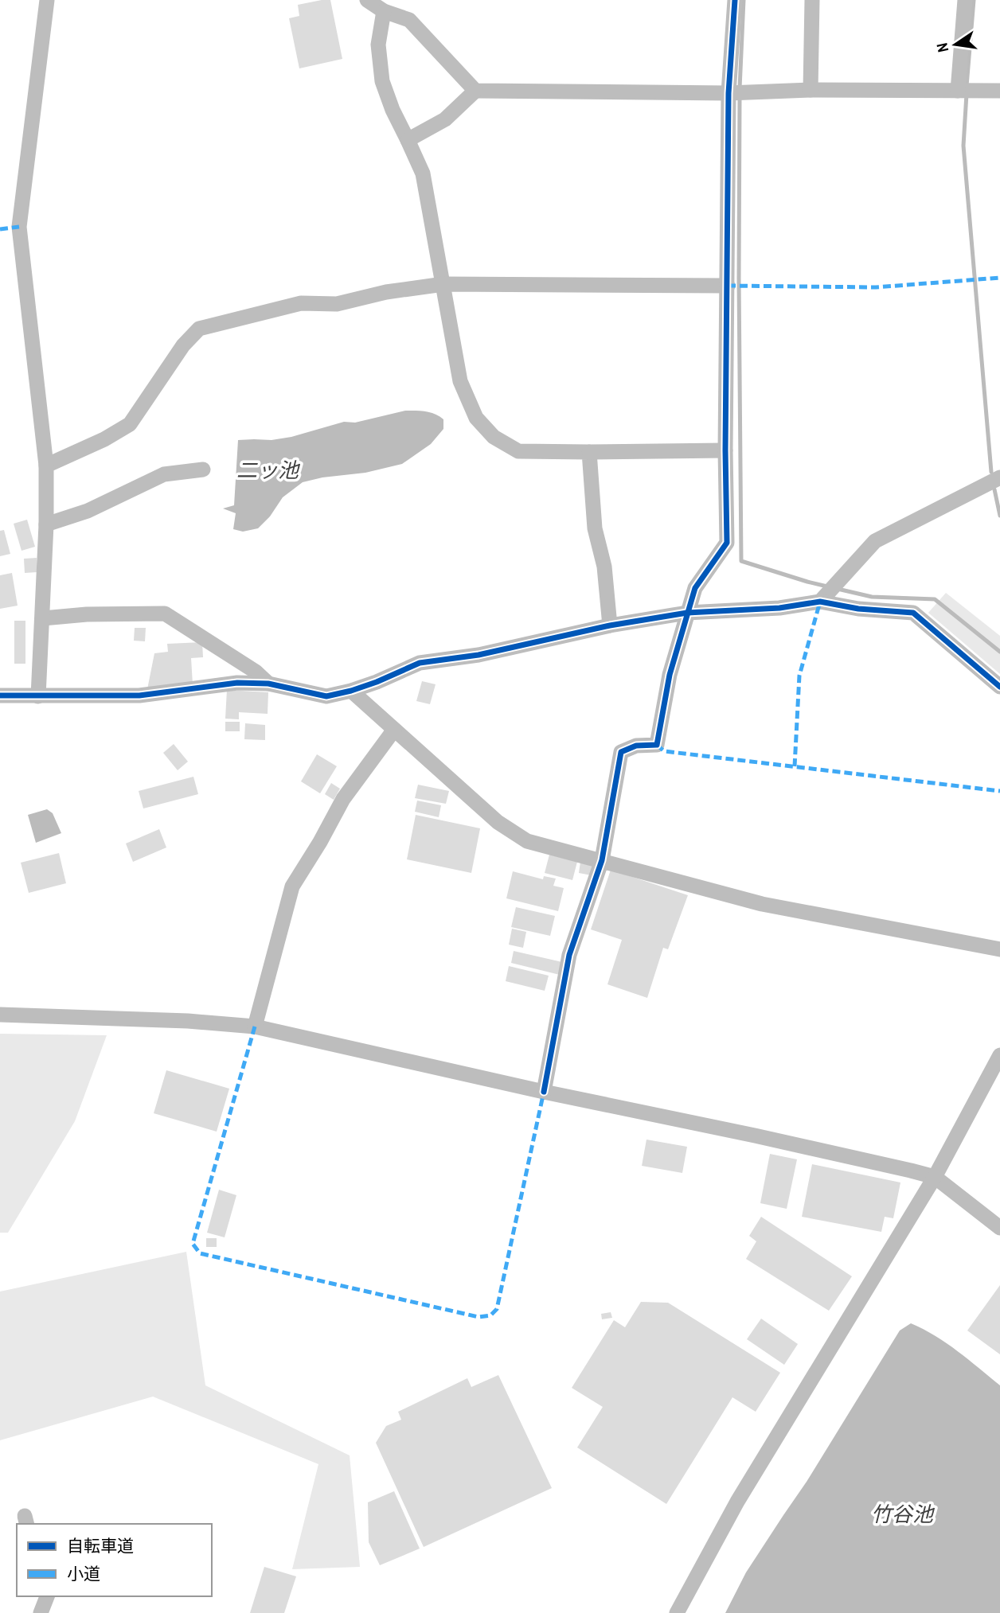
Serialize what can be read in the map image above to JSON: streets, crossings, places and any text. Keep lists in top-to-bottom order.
{
  "water": ["二ッ池", "竹谷池"],
  "legend": ["自転車道", "小道"],
  "north": "left"
}
